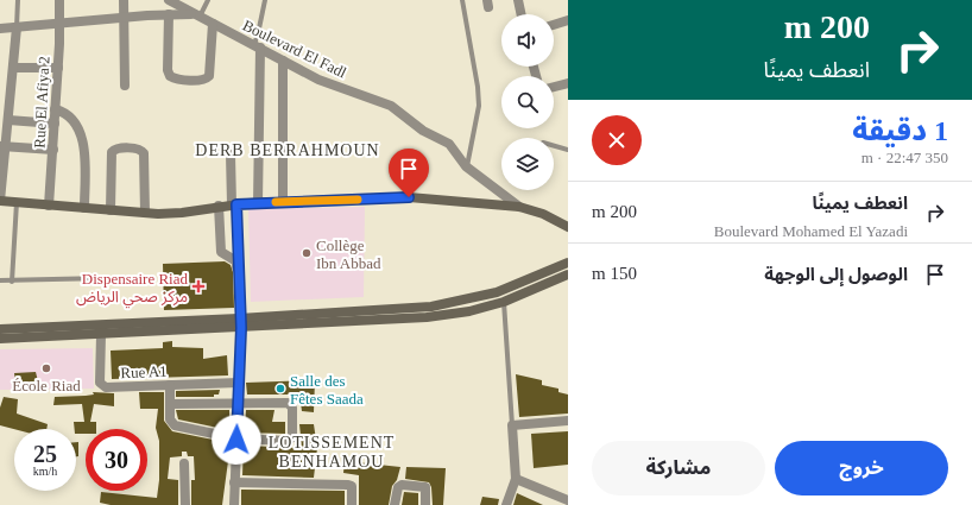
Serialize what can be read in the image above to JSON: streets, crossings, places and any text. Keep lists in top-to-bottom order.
{
  "streets": {
    "street": ["Boulevard El Fadl", "Rue El Afiya 2", "Rue A1"]
  },
  "districts": ["DERB BERRAHMOUN", "LOTISSEMENT BENHAMOU"],
  "places": {
    "other": ["Collège Ibn Abbad", "École Riad", "Salle des Fêtes Saada"],
    "health": ["Dispensaire Riad مركز صحي الرياض"]
  },
  "page": {
    "turn": ["200 m", "انعطف يمينًا"],
    "heading": ["1 دقيقة", "350 m · 22:47"],
    "list": [
      {
        "name": "انعطف يمينًا",
        "note": "Boulevard Mohamed El Yazadi",
        "value": "200 m"
      },
      {
        "name": "الوصول إلى الوجهة",
        "value": "150 m"
      }
    ],
    "speed": "25 km/h",
    "limit": "30",
    "buttons": ["خروج", "مشاركة"]
  }
}
